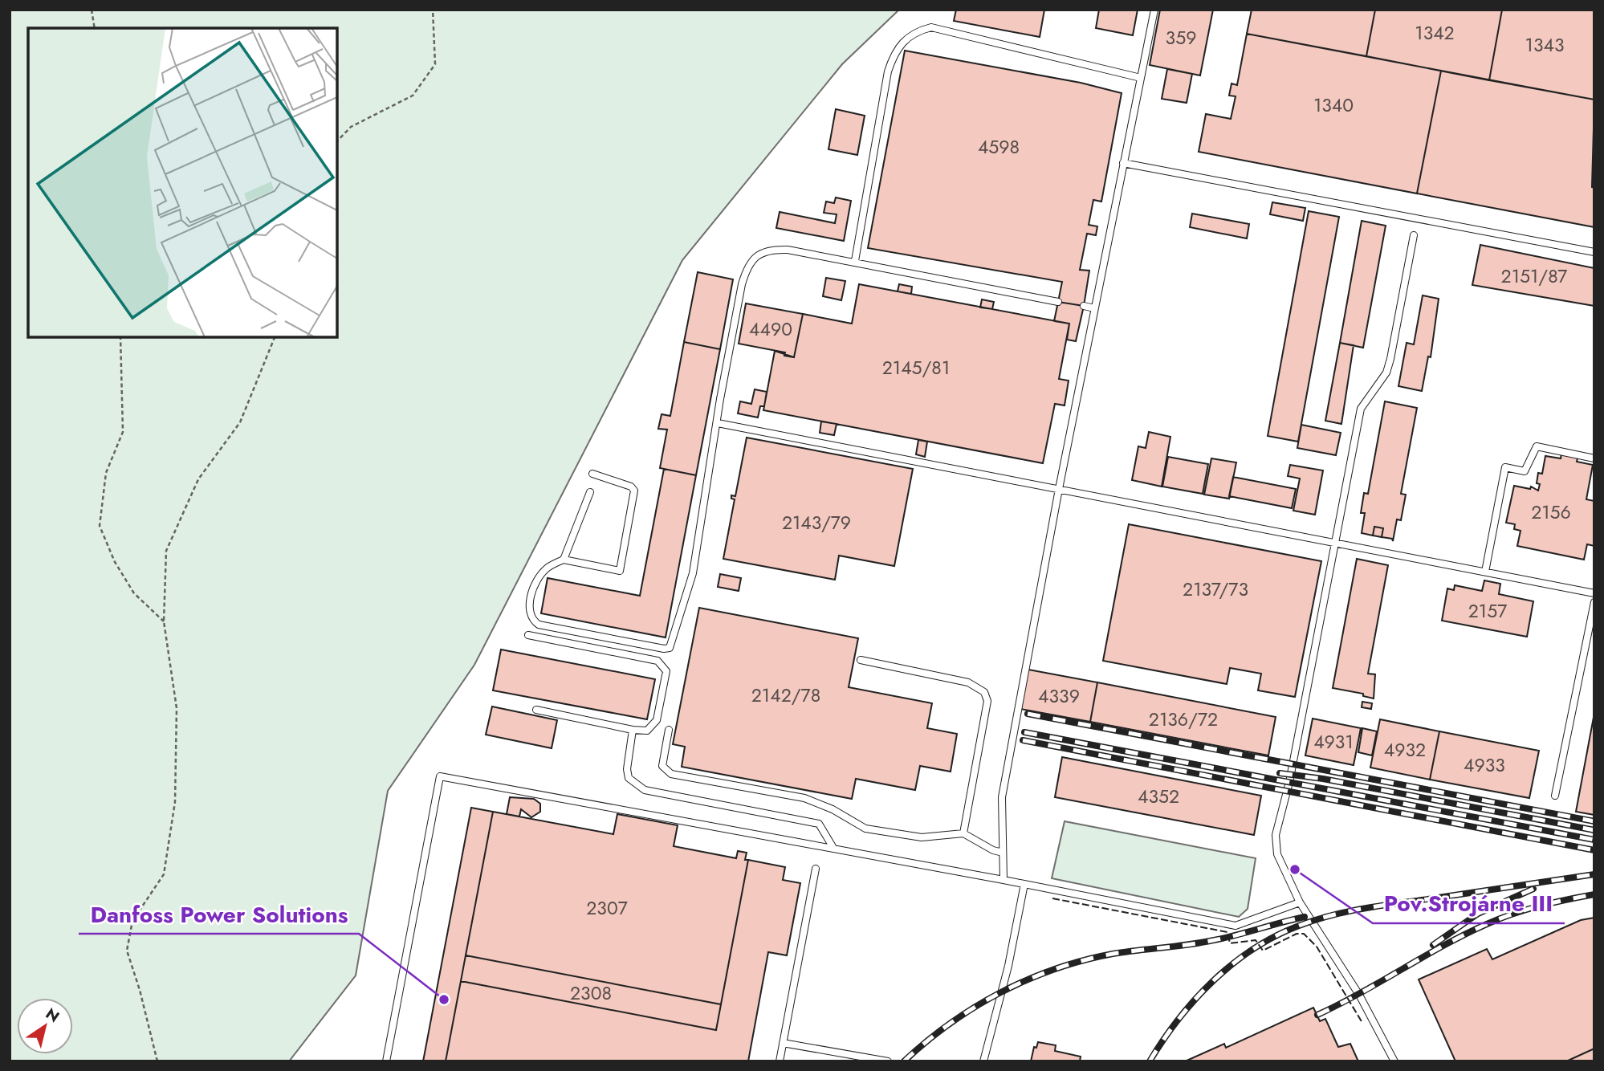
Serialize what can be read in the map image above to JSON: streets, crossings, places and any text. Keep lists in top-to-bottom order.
{
  "places": ["Pov.Strojárne III", "Danfoss Power Solutions"],
  "house_numbers": [
    "1342",
    "359",
    "1343",
    "1340",
    "4598",
    "2151/87",
    "4490",
    "2145/81",
    "2156",
    "2143/79",
    "2137/73",
    "2157",
    "2142/78",
    "4339",
    "2136/72",
    "4931",
    "4932",
    "4933",
    "4352",
    "2307",
    "2308"
  ],
  "north": "top right"
}
